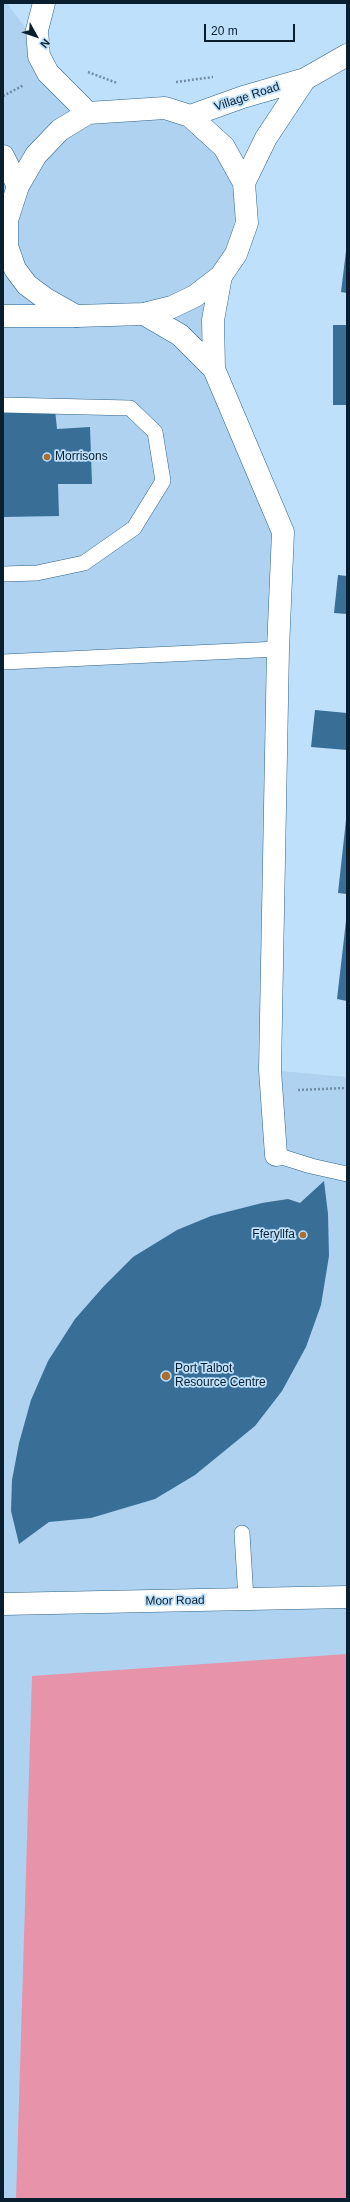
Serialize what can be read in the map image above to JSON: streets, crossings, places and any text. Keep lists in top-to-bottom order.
{
  "streets": {
    "street": ["Village Road", "Moor Road"]
  },
  "places": ["Morrisons", "Fferyllfa", "Port Talbot Resource Centre"],
  "scale_bar": "20 m",
  "north": "bottom right"
}
